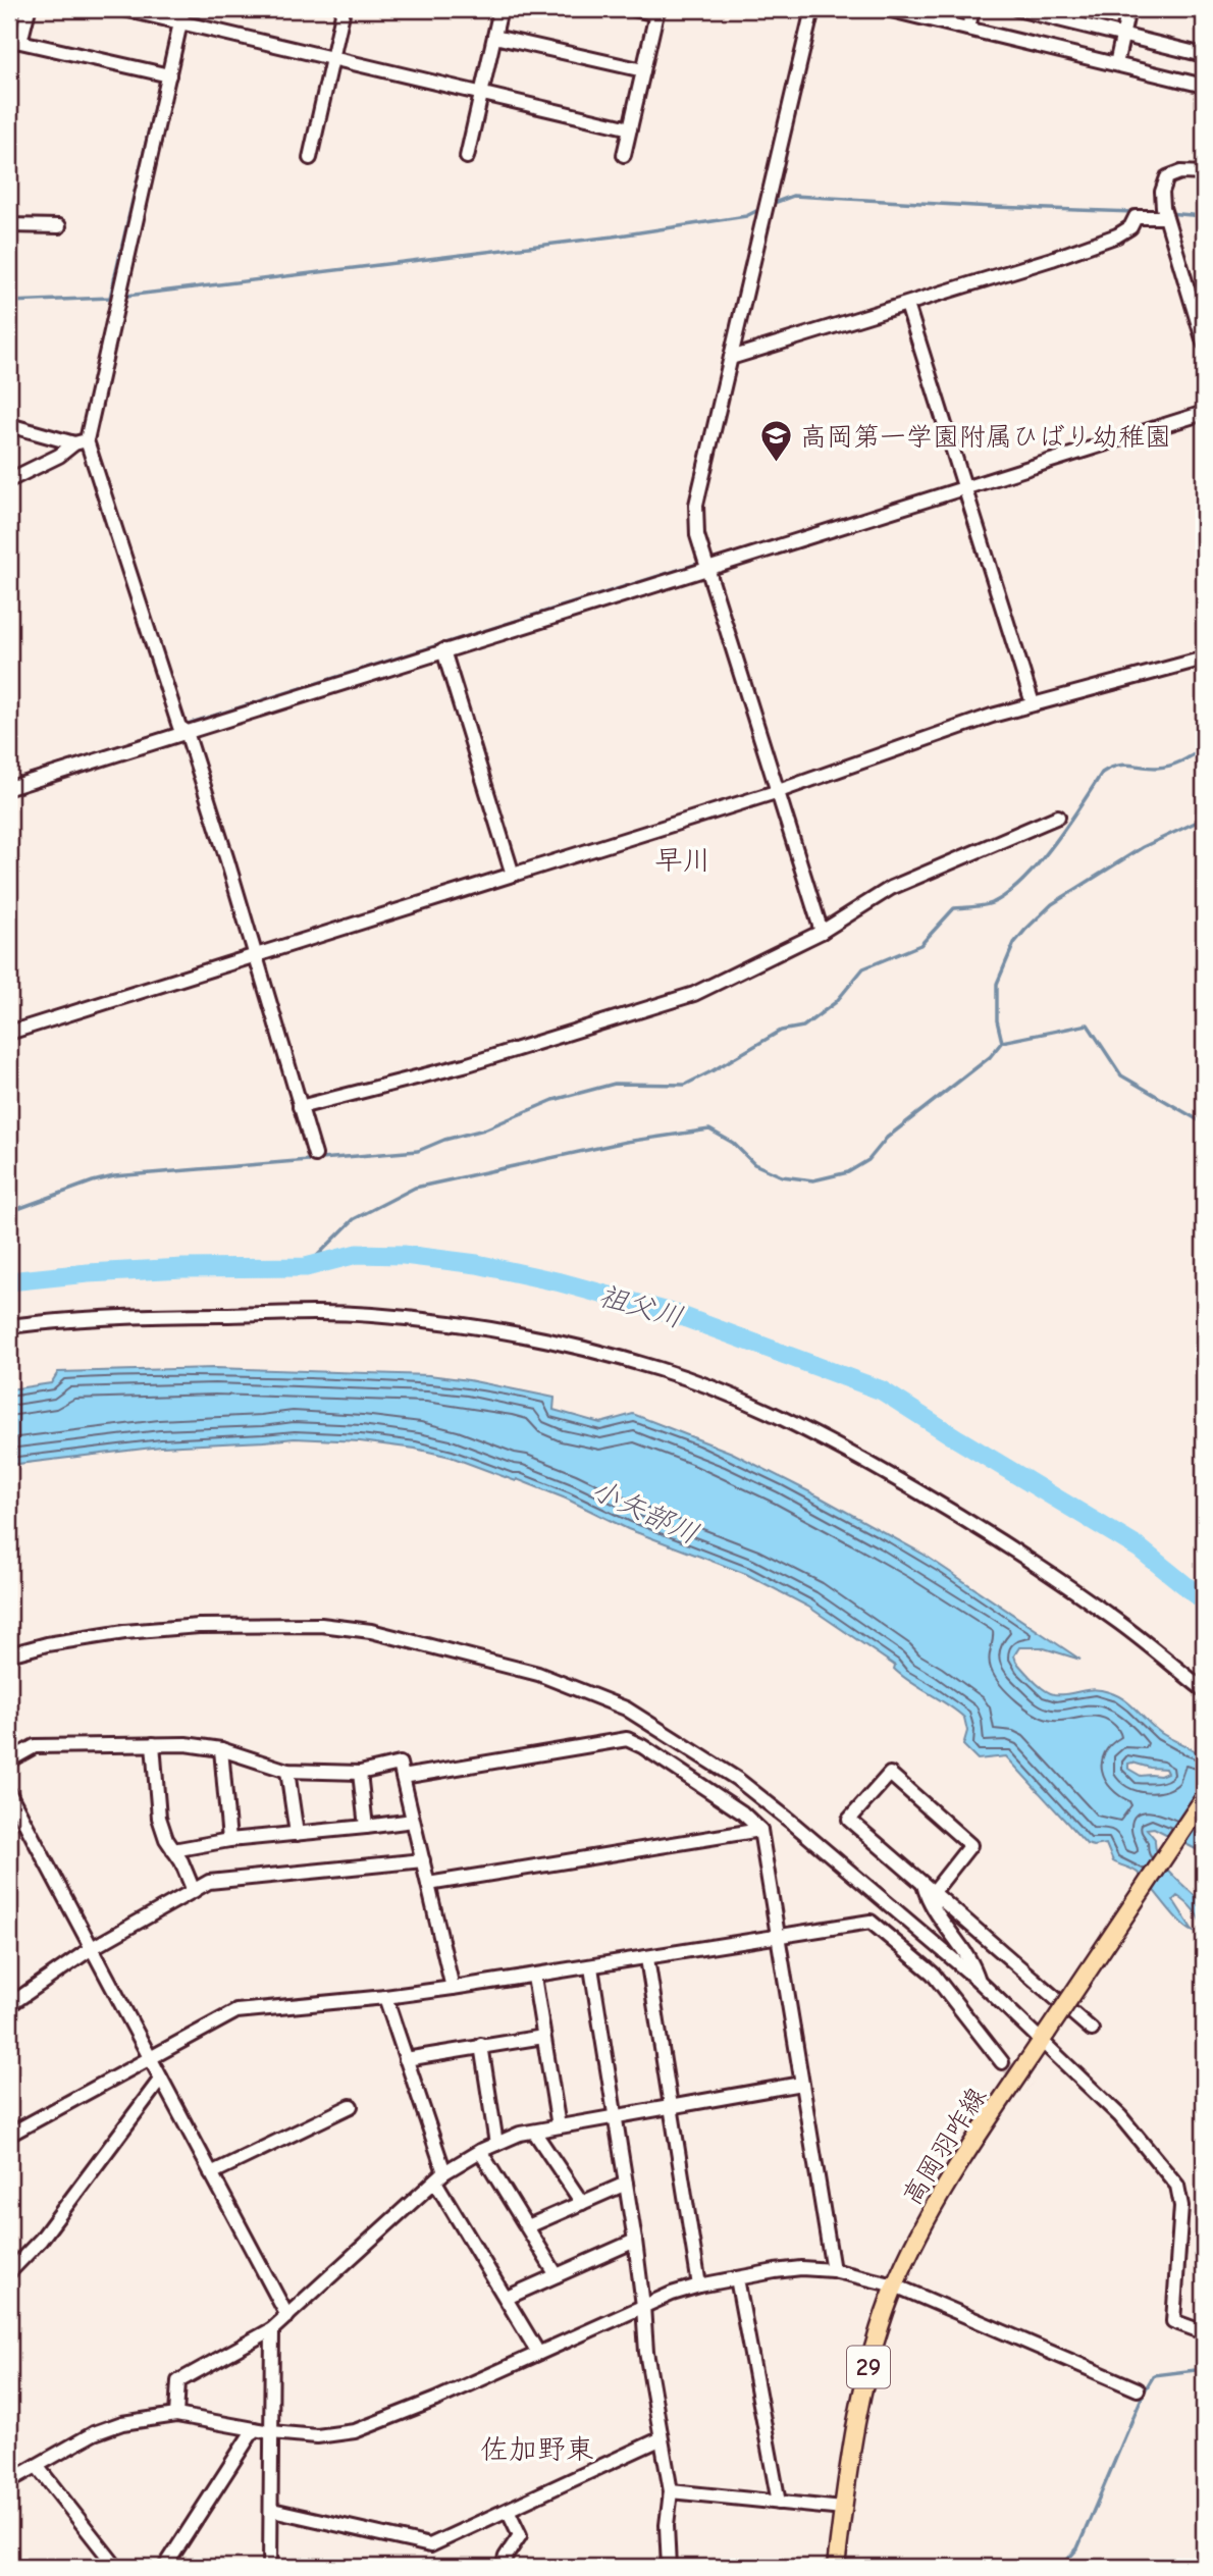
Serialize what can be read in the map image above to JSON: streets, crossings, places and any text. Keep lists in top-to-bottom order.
{
  "streets": {
    "main road": ["高岡羽咋線", "29"]
  },
  "districts": ["早川", "佐加野東"],
  "water": ["祖父川", "小矢部川"],
  "places": {
    "school or university": ["高岡第一学園附属ひばり幼稚園"]
  }
}
